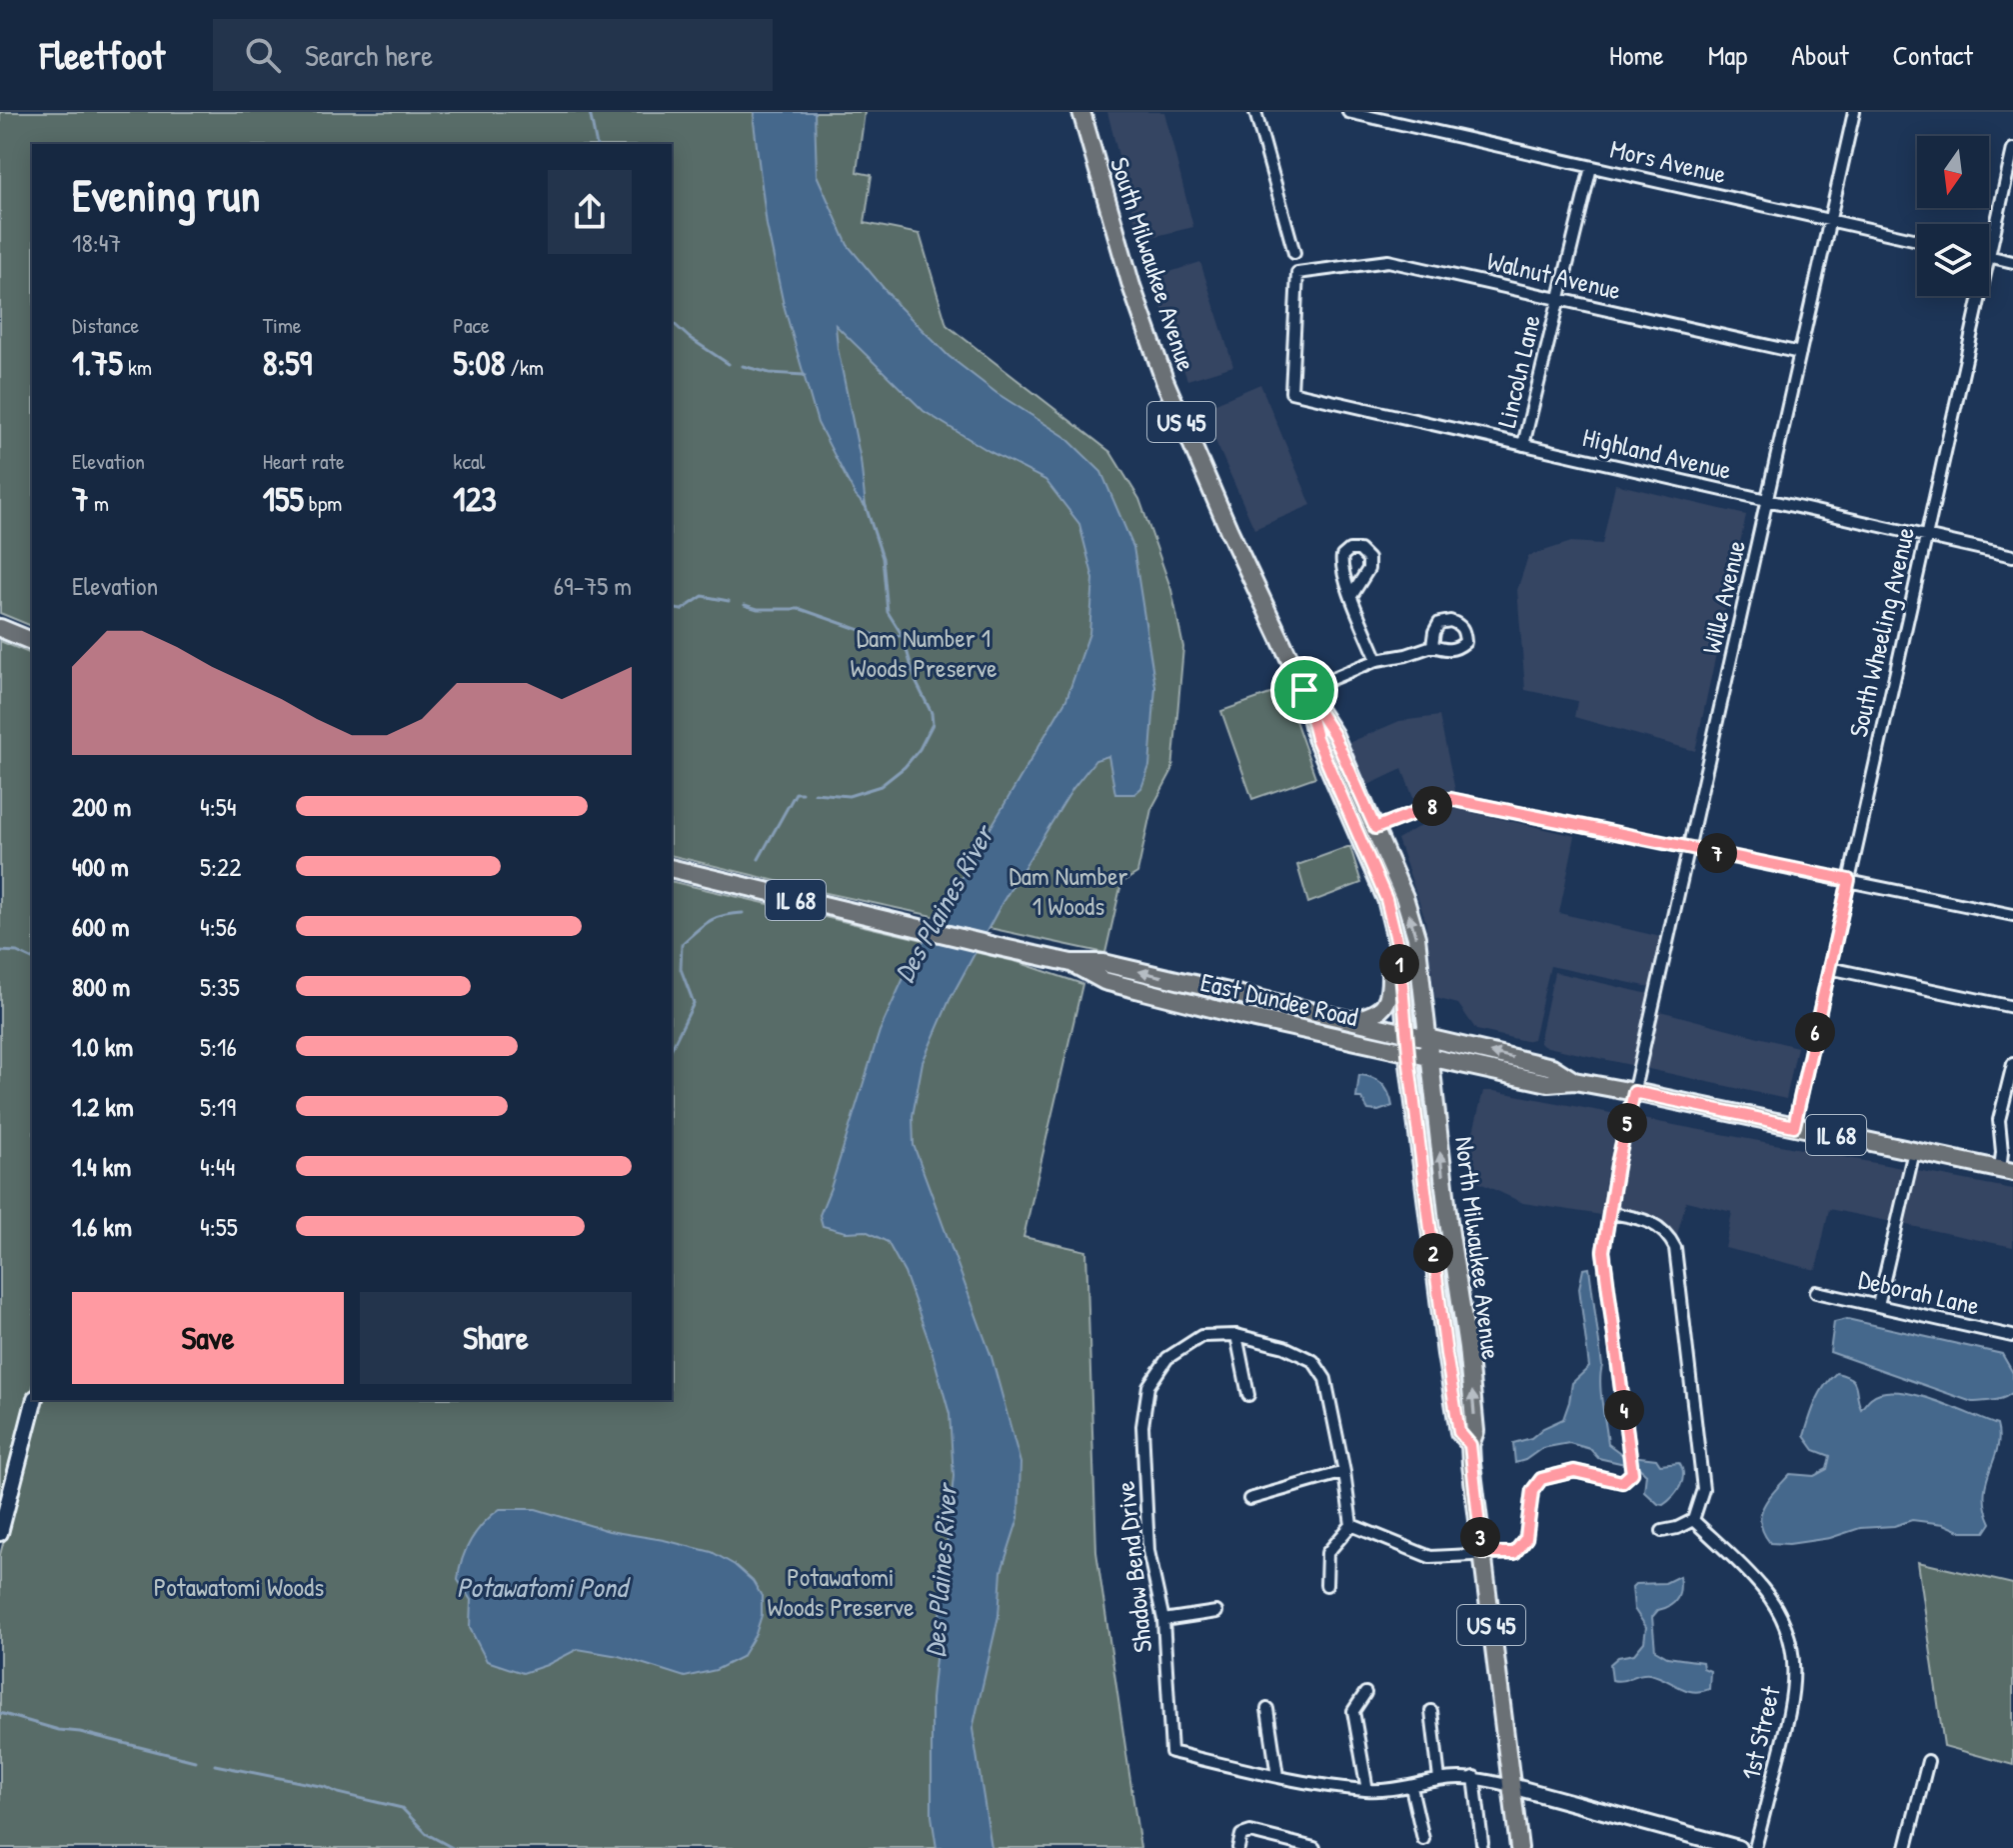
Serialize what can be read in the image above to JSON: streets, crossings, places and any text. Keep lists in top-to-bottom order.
{
  "streets": {
    "main road": [
      "South Milwaukee Avenue",
      "US 45",
      "IL 68",
      "East Dundee Road",
      "North Milwaukee Avenue"
    ],
    "street": [
      "Mors Avenue",
      "Walnut Avenue",
      "Lincoln Lane",
      "Highland Avenue",
      "Wille Avenue",
      "South Wheeling Avenue",
      "Deborah Lane",
      "Shadow Bend Drive",
      "1st Street"
    ]
  },
  "crossings": [
    ["Mors Avenue", "Lincoln Lane"],
    ["Mors Avenue", "Wille Avenue"],
    ["South Milwaukee Avenue", "East Dundee Road"],
    ["South Milwaukee Avenue", "North Milwaukee Avenue"],
    ["Walnut Avenue", "Lincoln Lane"],
    ["Walnut Avenue", "Highland Avenue"],
    ["Walnut Avenue", "Wille Avenue"],
    ["Lincoln Lane", "Highland Avenue"],
    ["Highland Avenue", "Wille Avenue"],
    ["Highland Avenue", "South Wheeling Avenue"],
    ["Wille Avenue", "East Dundee Road"],
    ["Wille Avenue", "North Milwaukee Avenue"],
    ["South Wheeling Avenue", "East Dundee Road"],
    ["East Dundee Road", "North Milwaukee Avenue"],
    ["North Milwaukee Avenue", "Shadow Bend Drive"]
  ],
  "water": ["Des Plaines River", "Potawatomi Pond"],
  "parks": [
    "Dam Number 1 Woods Preserve",
    "Dam Number 1 Woods",
    "Potawatomi Woods Preserve",
    "Potawatomi Woods"
  ],
  "north": "bottom",
  "page": {
    "header": "Fleetfoot",
    "search": "Search here",
    "nav": [
      "Home",
      "Map",
      "About",
      "Contact"
    ],
    "heading": ["Evening run", "18:47"],
    "stats": [
      ["Distance", "1.75 km"],
      ["Time", "8:59"],
      ["Pace", "5:08 /km"],
      ["Elevation", "7 m"],
      ["Heart rate", "155 bpm"],
      ["kcal", "123"]
    ],
    "chart": ["Elevation", "69–75 m"],
    "list": [
      {
        "name": "200 m",
        "note": "4:54"
      },
      {
        "name": "400 m",
        "note": "5:22"
      },
      {
        "name": "600 m",
        "note": "4:56"
      },
      {
        "name": "800 m",
        "note": "5:35"
      },
      {
        "name": "1.0 km",
        "note": "5:16"
      },
      {
        "name": "1.2 km",
        "note": "5:19"
      },
      {
        "name": "1.4 km",
        "note": "4:44"
      },
      {
        "name": "1.6 km",
        "note": "4:55"
      }
    ],
    "pins": [
      "8",
      "7",
      "1",
      "6",
      "5",
      "2",
      "4",
      "3"
    ],
    "buttons": ["Save", "Share"]
  }
}
